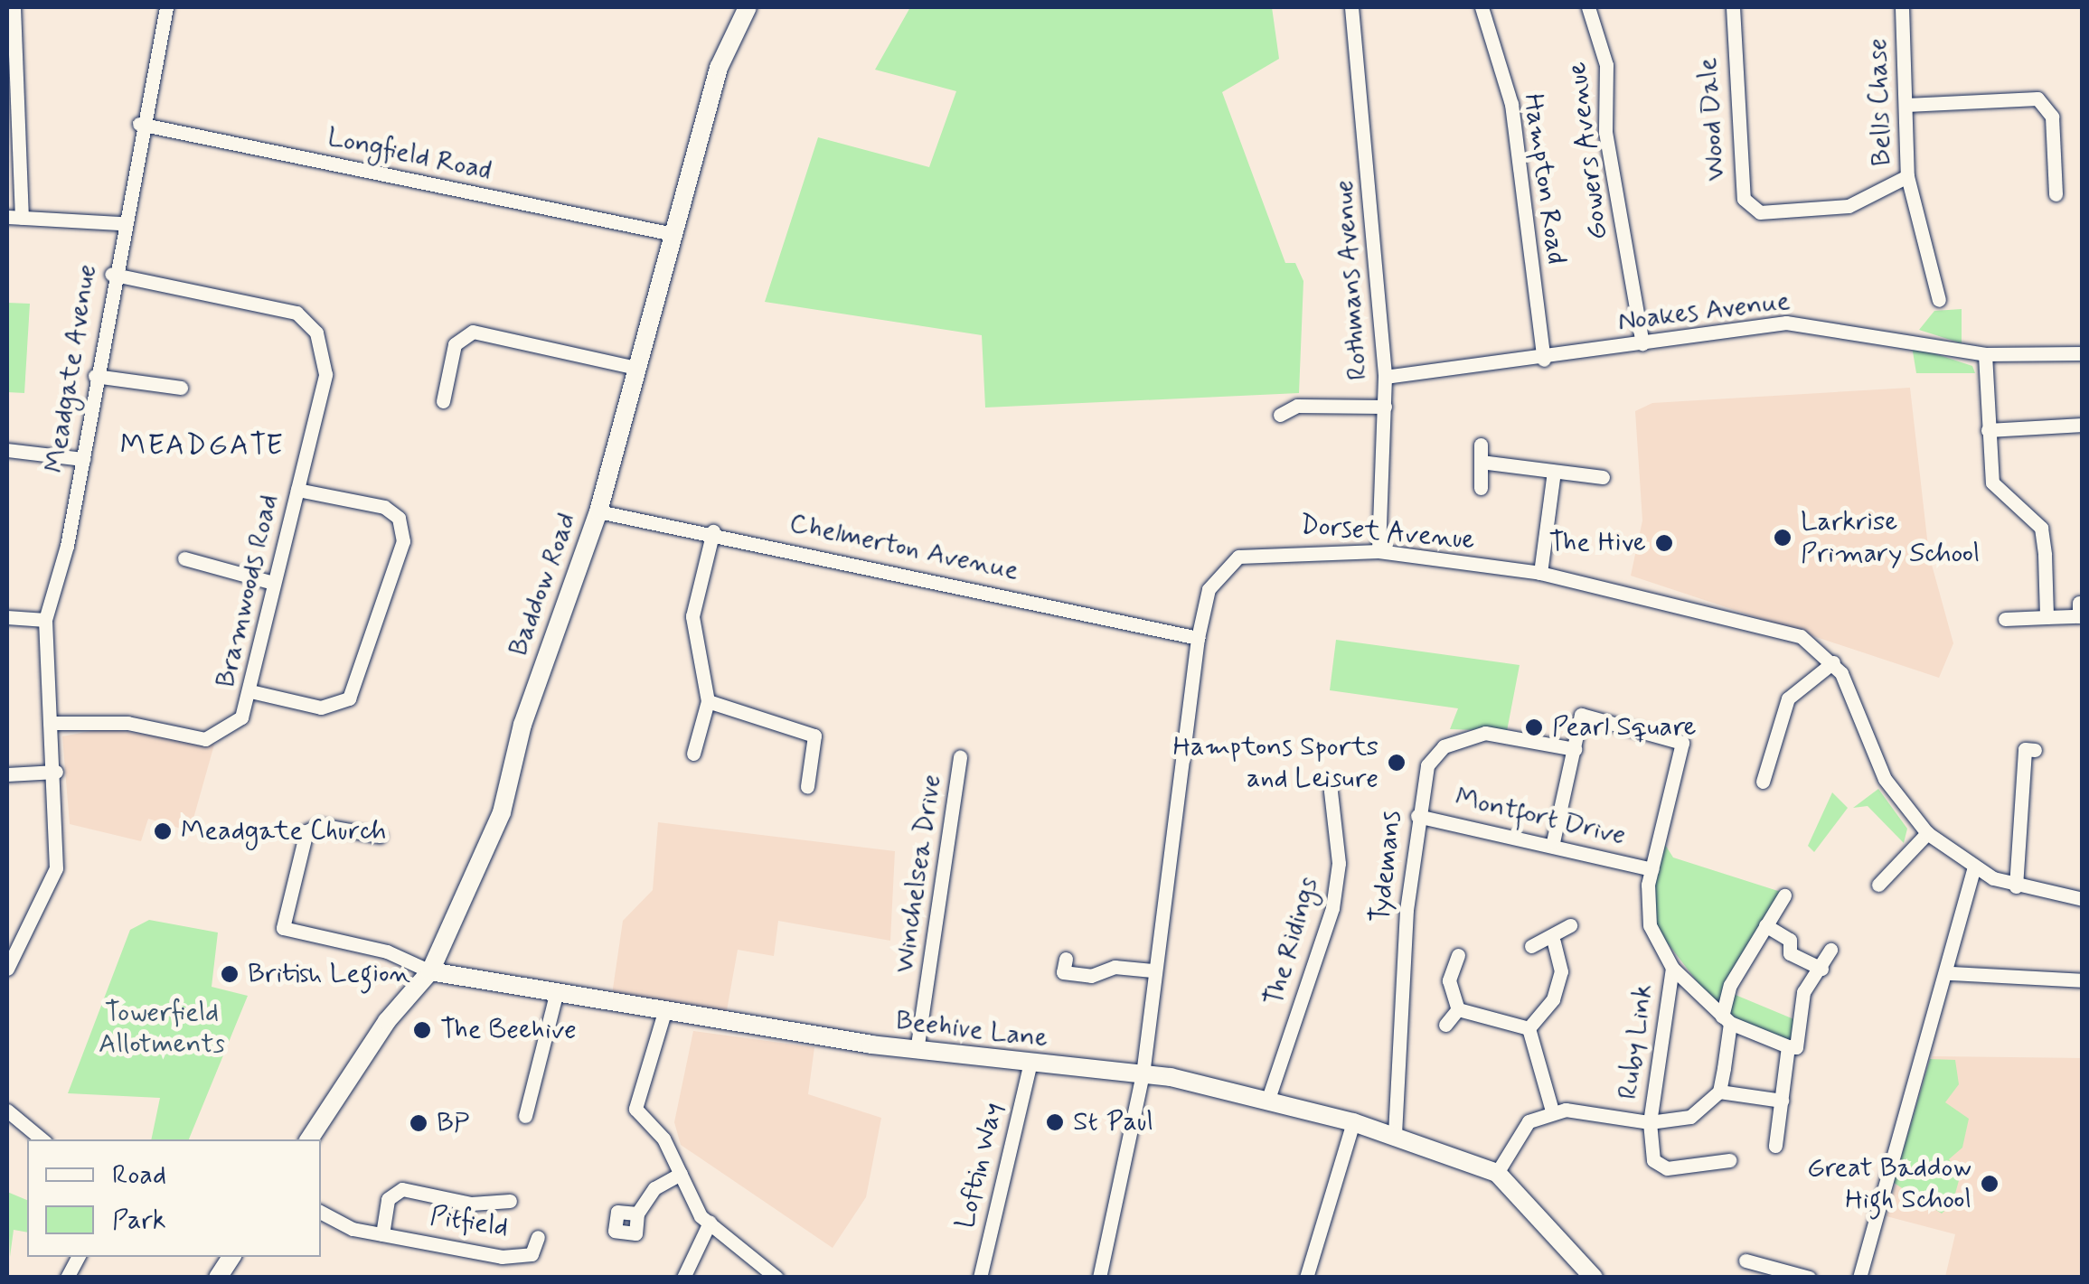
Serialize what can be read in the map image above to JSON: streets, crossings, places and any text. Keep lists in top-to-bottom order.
{
  "streets": {
    "main road": ["Baddow Road", "Beehive Lane"],
    "street": [
      "Bells Chase",
      "Wood Dale",
      "Gowers Avenue",
      "Longfield Road",
      "Hampton Road",
      "Rothmans Avenue",
      "Noakes Avenue",
      "Meadgate Avenue",
      "Dorset Avenue",
      "Chelmerton Avenue",
      "Bramwoods Road",
      "Montfort Drive",
      "Tydemans",
      "Winchelsea Drive",
      "The Ridings",
      "Ruby Link",
      "Loftin Way",
      "Pitfield"
    ]
  },
  "crossings": [
    ["Bells Chase", "Wood Dale"],
    ["Gowers Avenue", "Noakes Avenue"],
    ["Longfield Road", "Meadgate Avenue"],
    ["Longfield Road", "Baddow Road"],
    ["Hampton Road", "Noakes Avenue"],
    ["Rothmans Avenue", "Noakes Avenue"],
    ["Rothmans Avenue", "Dorset Avenue"],
    ["Meadgate Avenue", "Bramwoods Road"],
    ["Dorset Avenue", "Chelmerton Avenue"],
    ["Dorset Avenue", "Beehive Lane"],
    ["Chelmerton Avenue", "Baddow Road"],
    ["Baddow Road", "Beehive Lane"],
    ["Montfort Drive", "Tydemans"],
    ["Tydemans", "Beehive Lane"],
    ["Winchelsea Drive", "Beehive Lane"],
    ["The Ridings", "Beehive Lane"],
    ["Beehive Lane", "Loftin Way"]
  ],
  "districts": ["MEADGATE"],
  "parks": ["Towerfield Allotments"],
  "places": [
    "Larkrise Primary School",
    "The Hive",
    "Pearl Square",
    "Hamptons Sports and Leisure",
    "Meadgate Church",
    "British Legion",
    "The Beehive",
    "St Paul",
    "BP",
    "Great Baddow High School"
  ],
  "legend": ["Road", "Park"]
}
